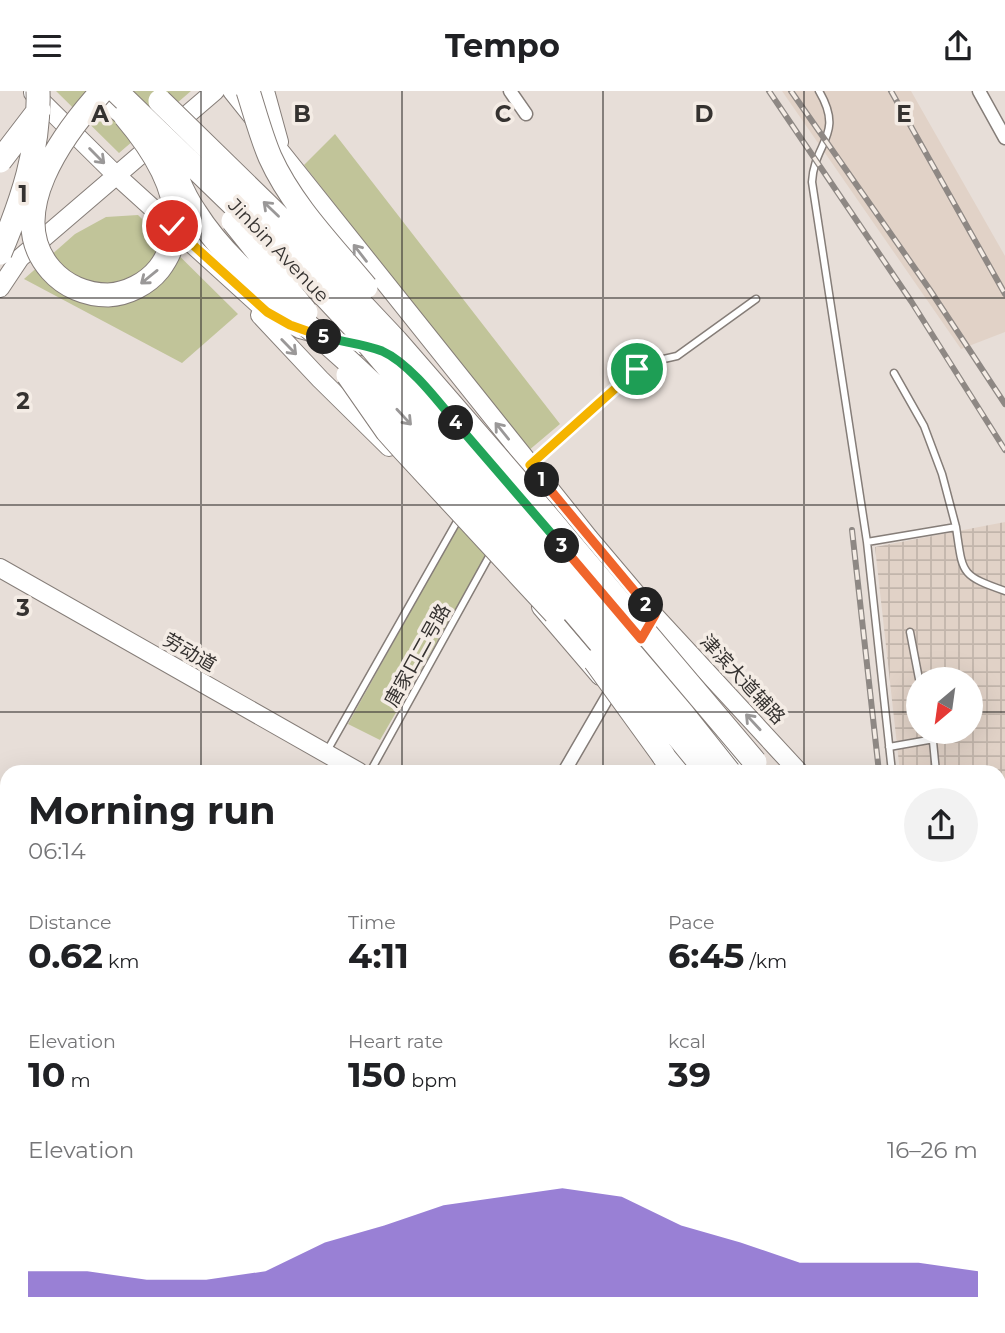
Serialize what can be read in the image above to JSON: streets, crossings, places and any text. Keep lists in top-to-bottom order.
{
  "streets": {
    "highway": ["Jinbin Avenue"],
    "main road": ["劳动道", "津滨大道辅路"],
    "lane": ["唐家口二号路"]
  },
  "crossings": [
    ["Jinbin Avenue", "津滨大道辅路"]
  ],
  "north": "bottom left",
  "page": {
    "header": "Tempo",
    "pins": [
      "5",
      "4",
      "1",
      "3",
      "2"
    ],
    "heading": ["Morning run", "06:14"],
    "stats": [
      ["Distance", "0.62 km"],
      ["Time", "4:11"],
      ["Pace", "6:45 /km"],
      ["Elevation", "10 m"],
      ["Heart rate", "150 bpm"],
      ["kcal", "39"]
    ],
    "chart": ["Elevation", "16–26 m"]
  },
  "grid": {
    "columns": [
      "A",
      "B",
      "C",
      "D",
      "E"
    ],
    "rows": ["1", "2", "3"]
  }
}
